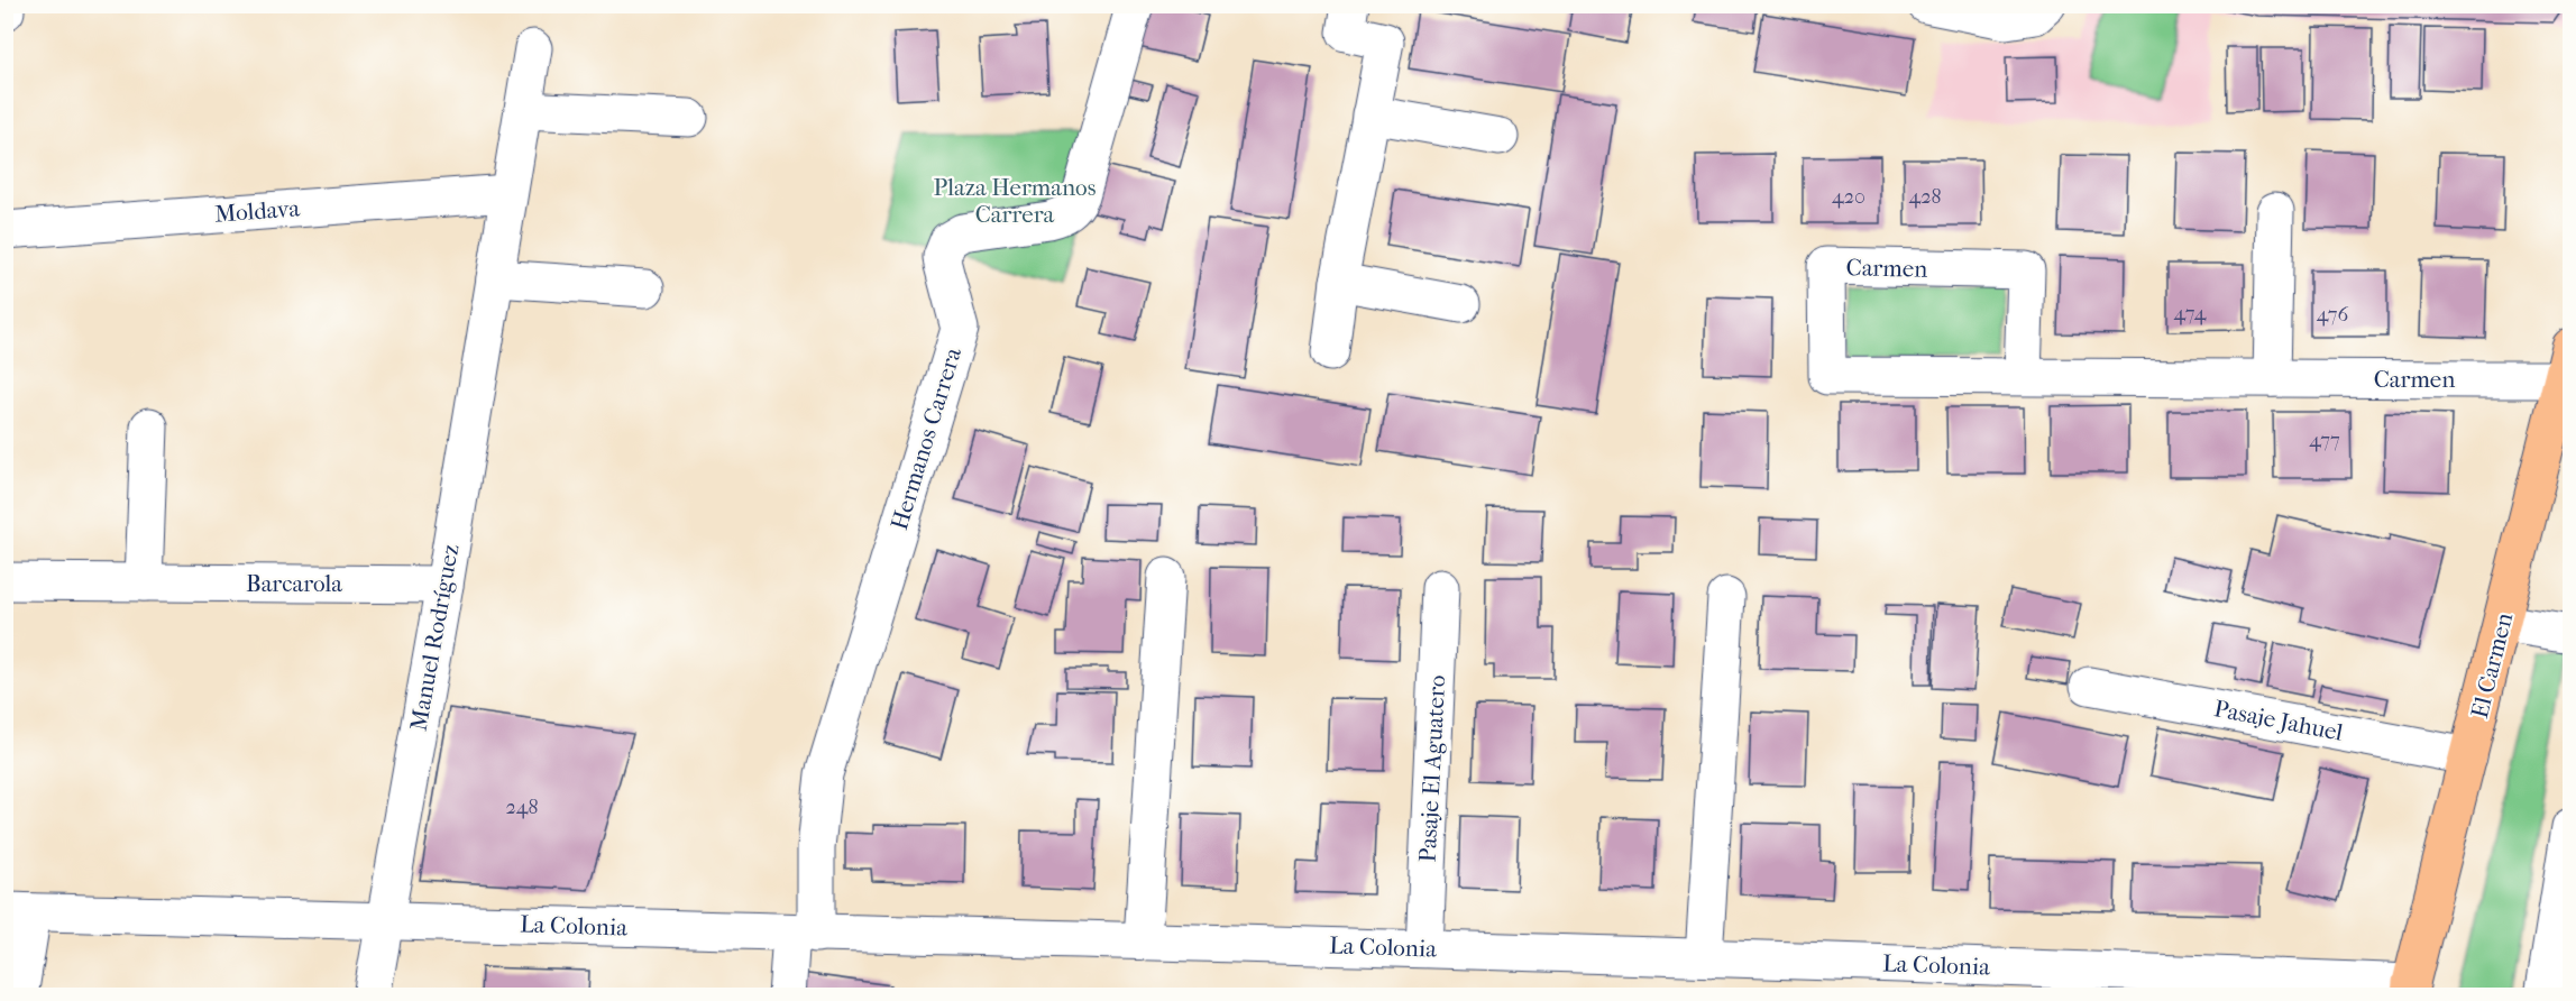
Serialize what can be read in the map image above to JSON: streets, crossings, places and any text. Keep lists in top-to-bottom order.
{
  "streets": {
    "main road": ["El Carmen"],
    "street": [
      "Moldava",
      "Carmen",
      "Hermanos Carrera",
      "Barcarola",
      "Manuel Rodríguez",
      "Pasaje Jahuel",
      "Pasaje El Aguatero",
      "La Colonia"
    ]
  },
  "crossings": [
    ["Moldava", "Manuel Rodríguez"],
    ["Carmen", "El Carmen"],
    ["Hermanos Carrera", "La Colonia"],
    ["Barcarola", "Manuel Rodríguez"],
    ["Manuel Rodríguez", "La Colonia"],
    ["El Carmen", "Pasaje Jahuel"],
    ["El Carmen", "La Colonia"],
    ["Pasaje El Aguatero", "La Colonia"]
  ],
  "parks": ["Plaza Hermanos Carrera"],
  "house_numbers": [
    "420",
    "428",
    "474",
    "476",
    "477",
    "248"
  ]
}
